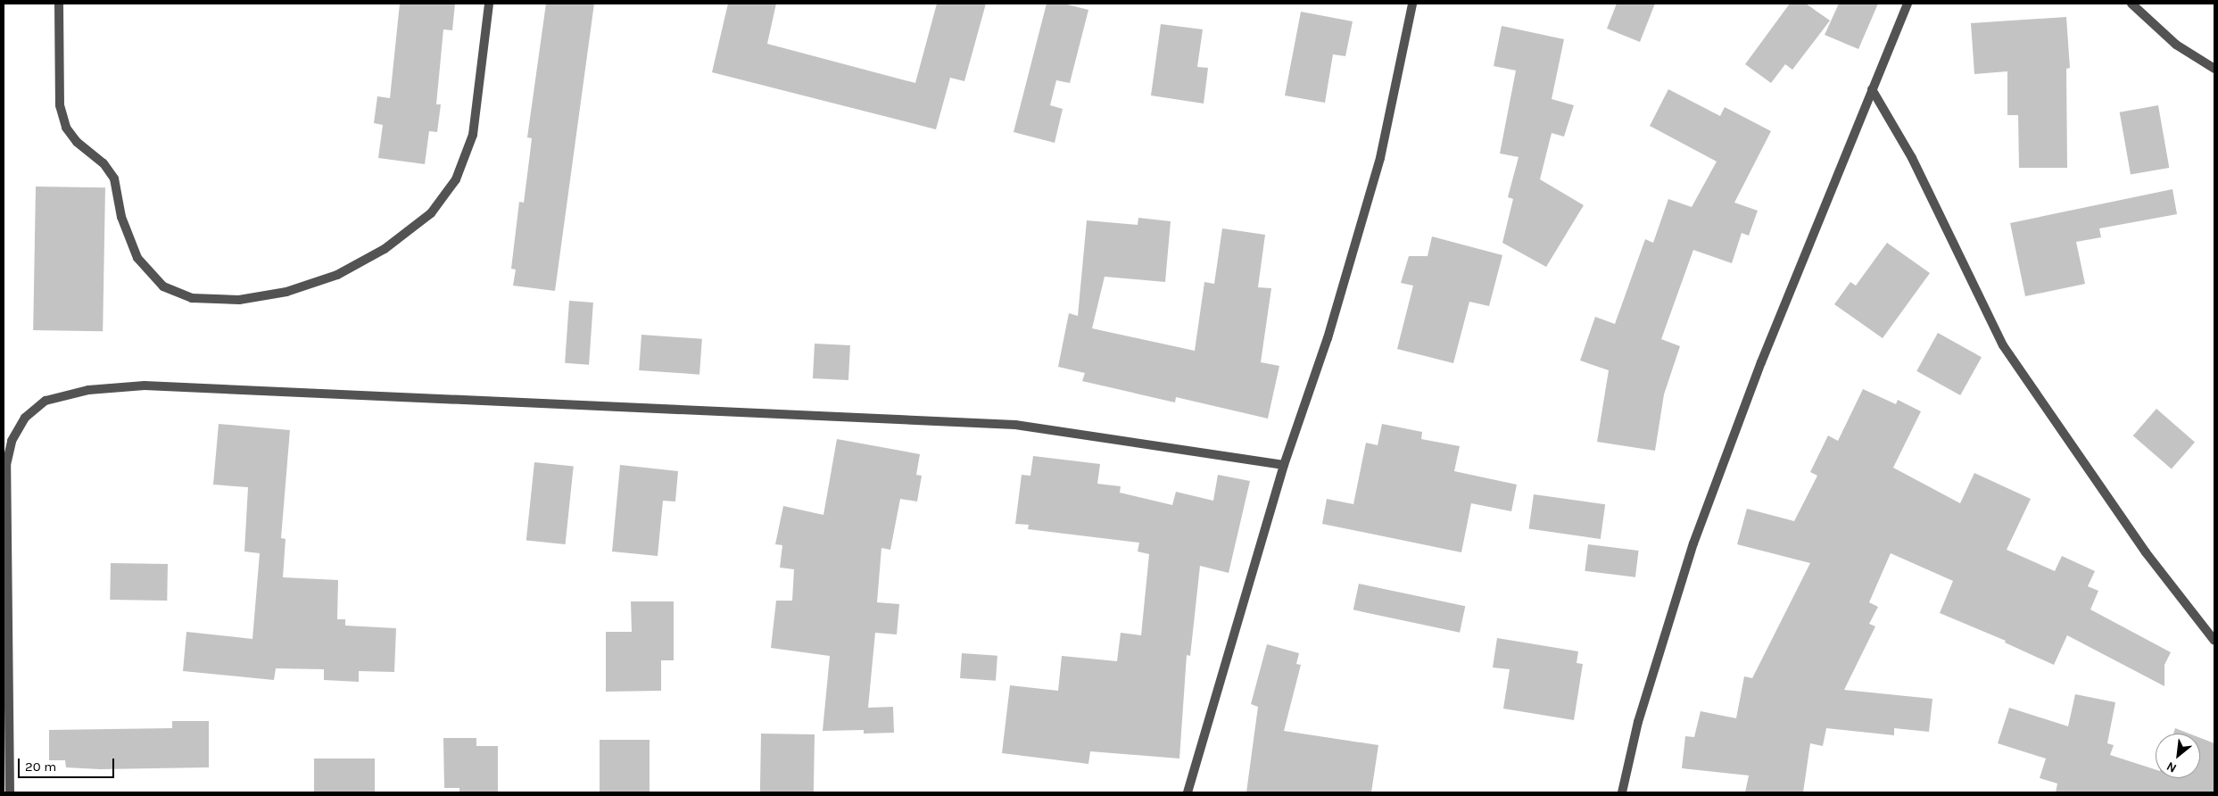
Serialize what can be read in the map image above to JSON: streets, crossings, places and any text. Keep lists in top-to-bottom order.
{
  "scale_bar": "20 m",
  "north": "bottom left"
}
